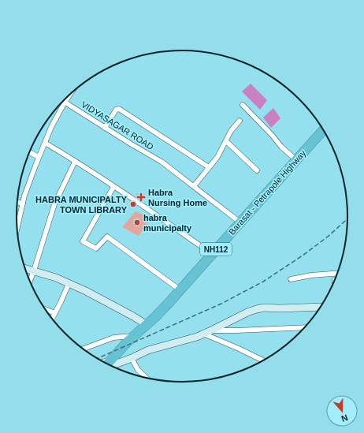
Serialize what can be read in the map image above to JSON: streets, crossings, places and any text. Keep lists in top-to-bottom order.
{
  "streets": {
    "highway": ["Barasat - Petrapole Highway", "NH112"],
    "street": ["VIDYASAGAR ROAD"]
  },
  "crossings": [
    ["VIDYASAGAR ROAD", "Barasat - Petrapole Highway"]
  ],
  "places": {
    "health": ["Habra Nursing Home"],
    "other": ["HABRA MUNICIPALTY TOWN LIBRARY", "habra municipalty"]
  },
  "north": "bottom"
}
